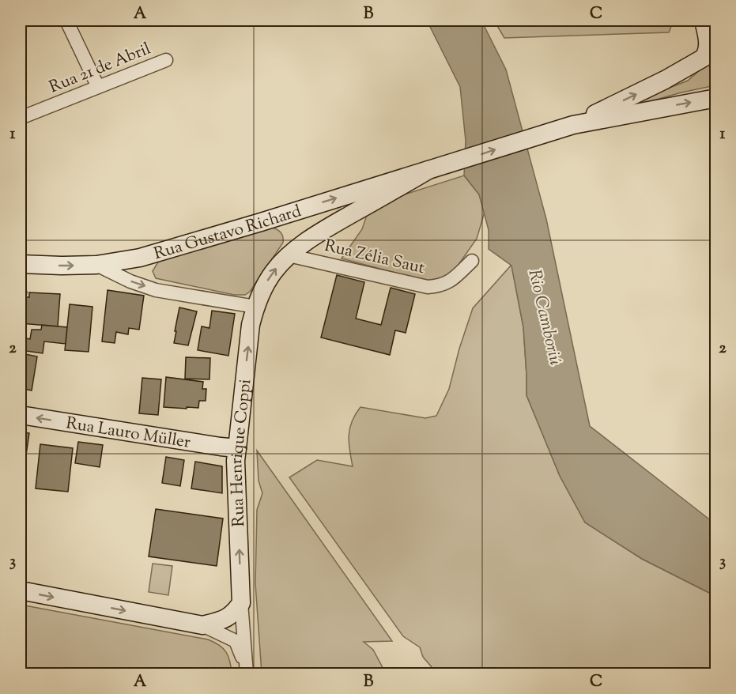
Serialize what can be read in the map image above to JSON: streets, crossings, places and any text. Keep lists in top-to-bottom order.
{
  "streets": {
    "main road": ["Rua Gustavo Richard", "Rua Lauro Müller", "Rua Henrique Coppi"],
    "street": ["Rua 21 de Abril", "Rua Zélia Saut"]
  },
  "crossings": [
    ["Rua Gustavo Richard", "Rua Zélia Saut"],
    ["Rua Gustavo Richard", "Rua Henrique Coppi"],
    ["Rua Zélia Saut", "Rua Henrique Coppi"],
    ["Rua Lauro Müller", "Rua Henrique Coppi"]
  ],
  "one_way": ["Rua Gustavo Richard", "Rua Lauro Müller", "Rua Henrique Coppi"],
  "water": ["Rio Camboriú"],
  "grid": {
    "columns": ["A", "B", "C"],
    "rows": ["1", "2", "3"]
  }
}
